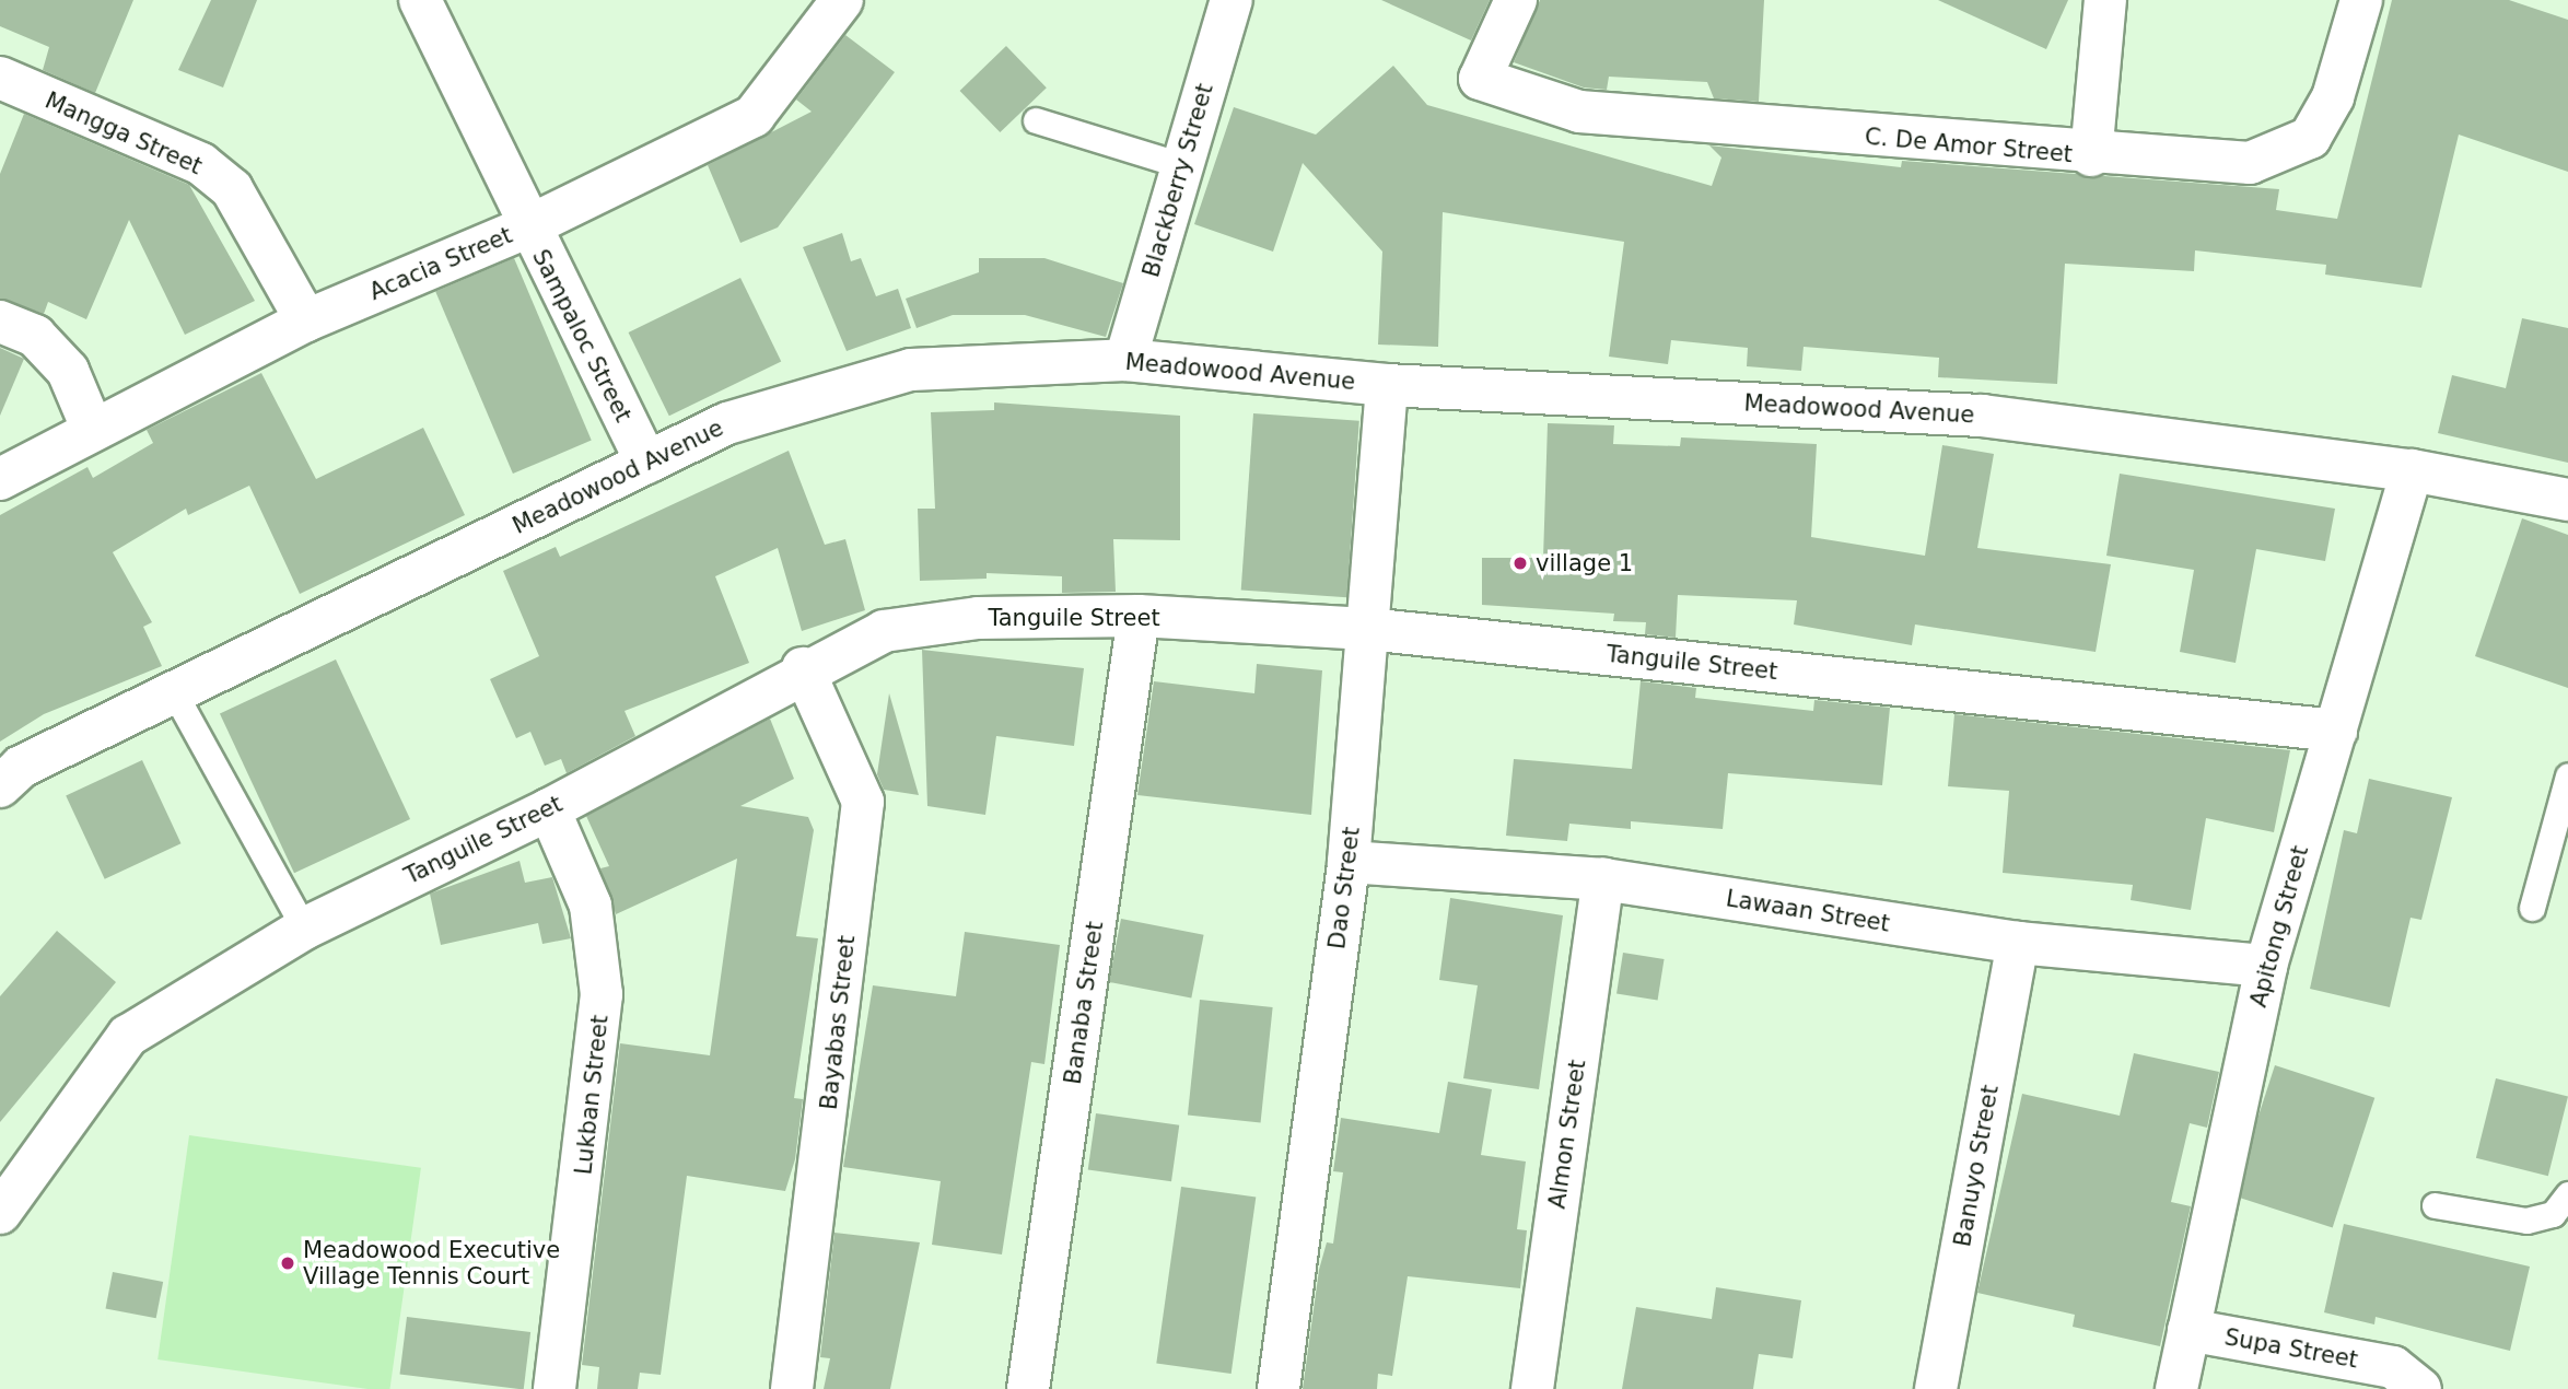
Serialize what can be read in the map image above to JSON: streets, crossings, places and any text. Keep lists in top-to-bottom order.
{
  "streets": {
    "street": [
      "Mangga Street",
      "C. De Amor Street",
      "Blackberry Street",
      "Acacia Street",
      "Sampaloc Street",
      "Meadowood Avenue",
      "Tanguile Street",
      "Dao Street",
      "Lawaan Street",
      "Apitong Street",
      "Banaba Street",
      "Bayabas Street",
      "Lukban Street",
      "Almon Street",
      "Banuyo Street",
      "Supa Street"
    ]
  },
  "crossings": [
    ["Mangga Street", "Acacia Street"],
    ["Blackberry Street", "Meadowood Avenue"],
    ["Acacia Street", "Sampaloc Street"],
    ["Sampaloc Street", "Meadowood Avenue"],
    ["Meadowood Avenue", "Dao Street"],
    ["Meadowood Avenue", "Apitong Street"],
    ["Tanguile Street", "Dao Street"],
    ["Tanguile Street", "Apitong Street"],
    ["Tanguile Street", "Banaba Street"],
    ["Tanguile Street", "Bayabas Street"],
    ["Tanguile Street", "Lukban Street"],
    ["Dao Street", "Lawaan Street"],
    ["Lawaan Street", "Apitong Street"],
    ["Lawaan Street", "Almon Street"],
    ["Lawaan Street", "Banuyo Street"],
    ["Apitong Street", "Supa Street"]
  ],
  "places": ["village 1", "Meadowood Executive Village Tennis Court"]
}
